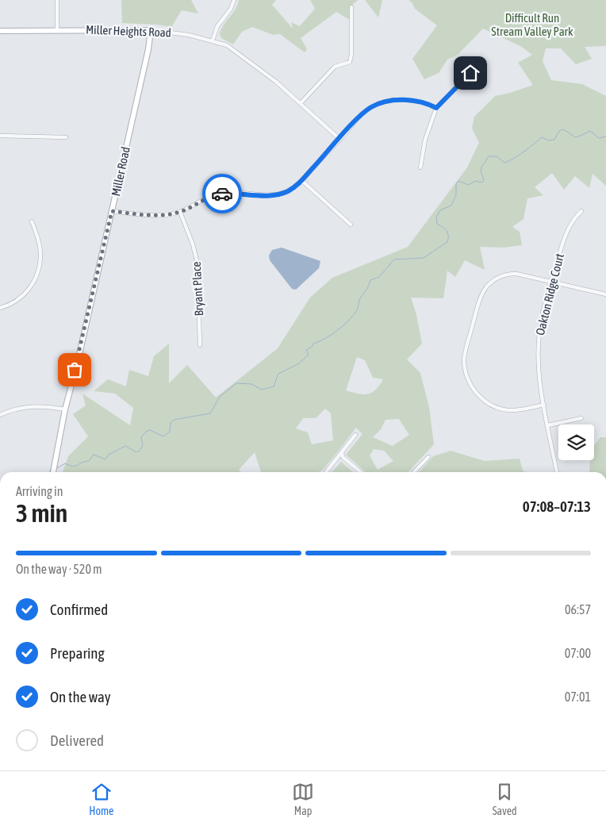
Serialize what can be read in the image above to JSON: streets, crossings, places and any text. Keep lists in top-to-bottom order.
{
  "streets": {
    "street": [
      "Miller Heights Road",
      "Miller Road",
      "Bryant Place",
      "Oakton Ridge Court"
    ]
  },
  "crossings": [
    ["Miller Heights Road", "Miller Road"]
  ],
  "parks": ["Difficult Run Stream Valley Park"],
  "page": {
    "heading": ["3 min", "Arriving in", "07:08–07:13"],
    "bar": "On the way · 520 m",
    "list": [
      ["Confirmed", "06:57"],
      ["Preparing", "07:00"],
      ["On the way", "07:01"],
      "Delivered"
    ],
    "tabs": ["Home", "Map", "Saved"]
  }
}
